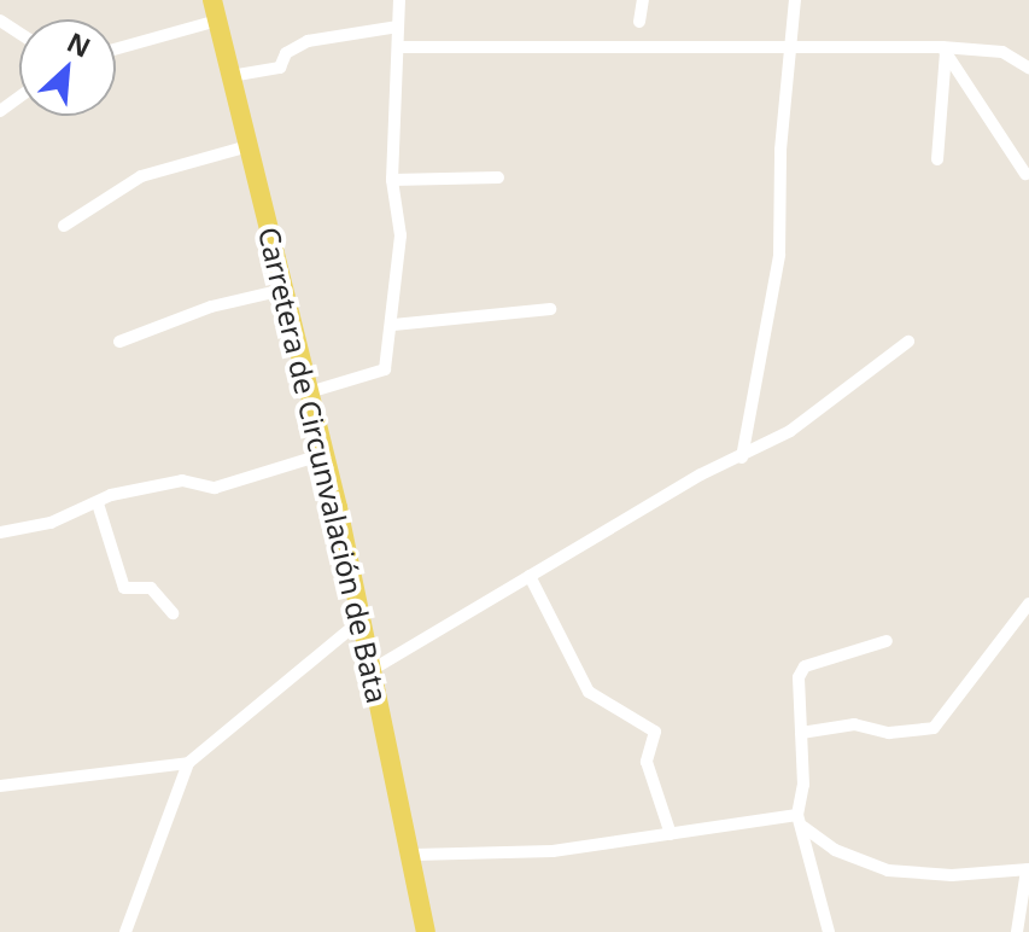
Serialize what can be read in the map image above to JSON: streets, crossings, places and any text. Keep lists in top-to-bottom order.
{
  "streets": {
    "main road": ["Carretera de Circunvalación de Bata"]
  },
  "north": "top right"
}
